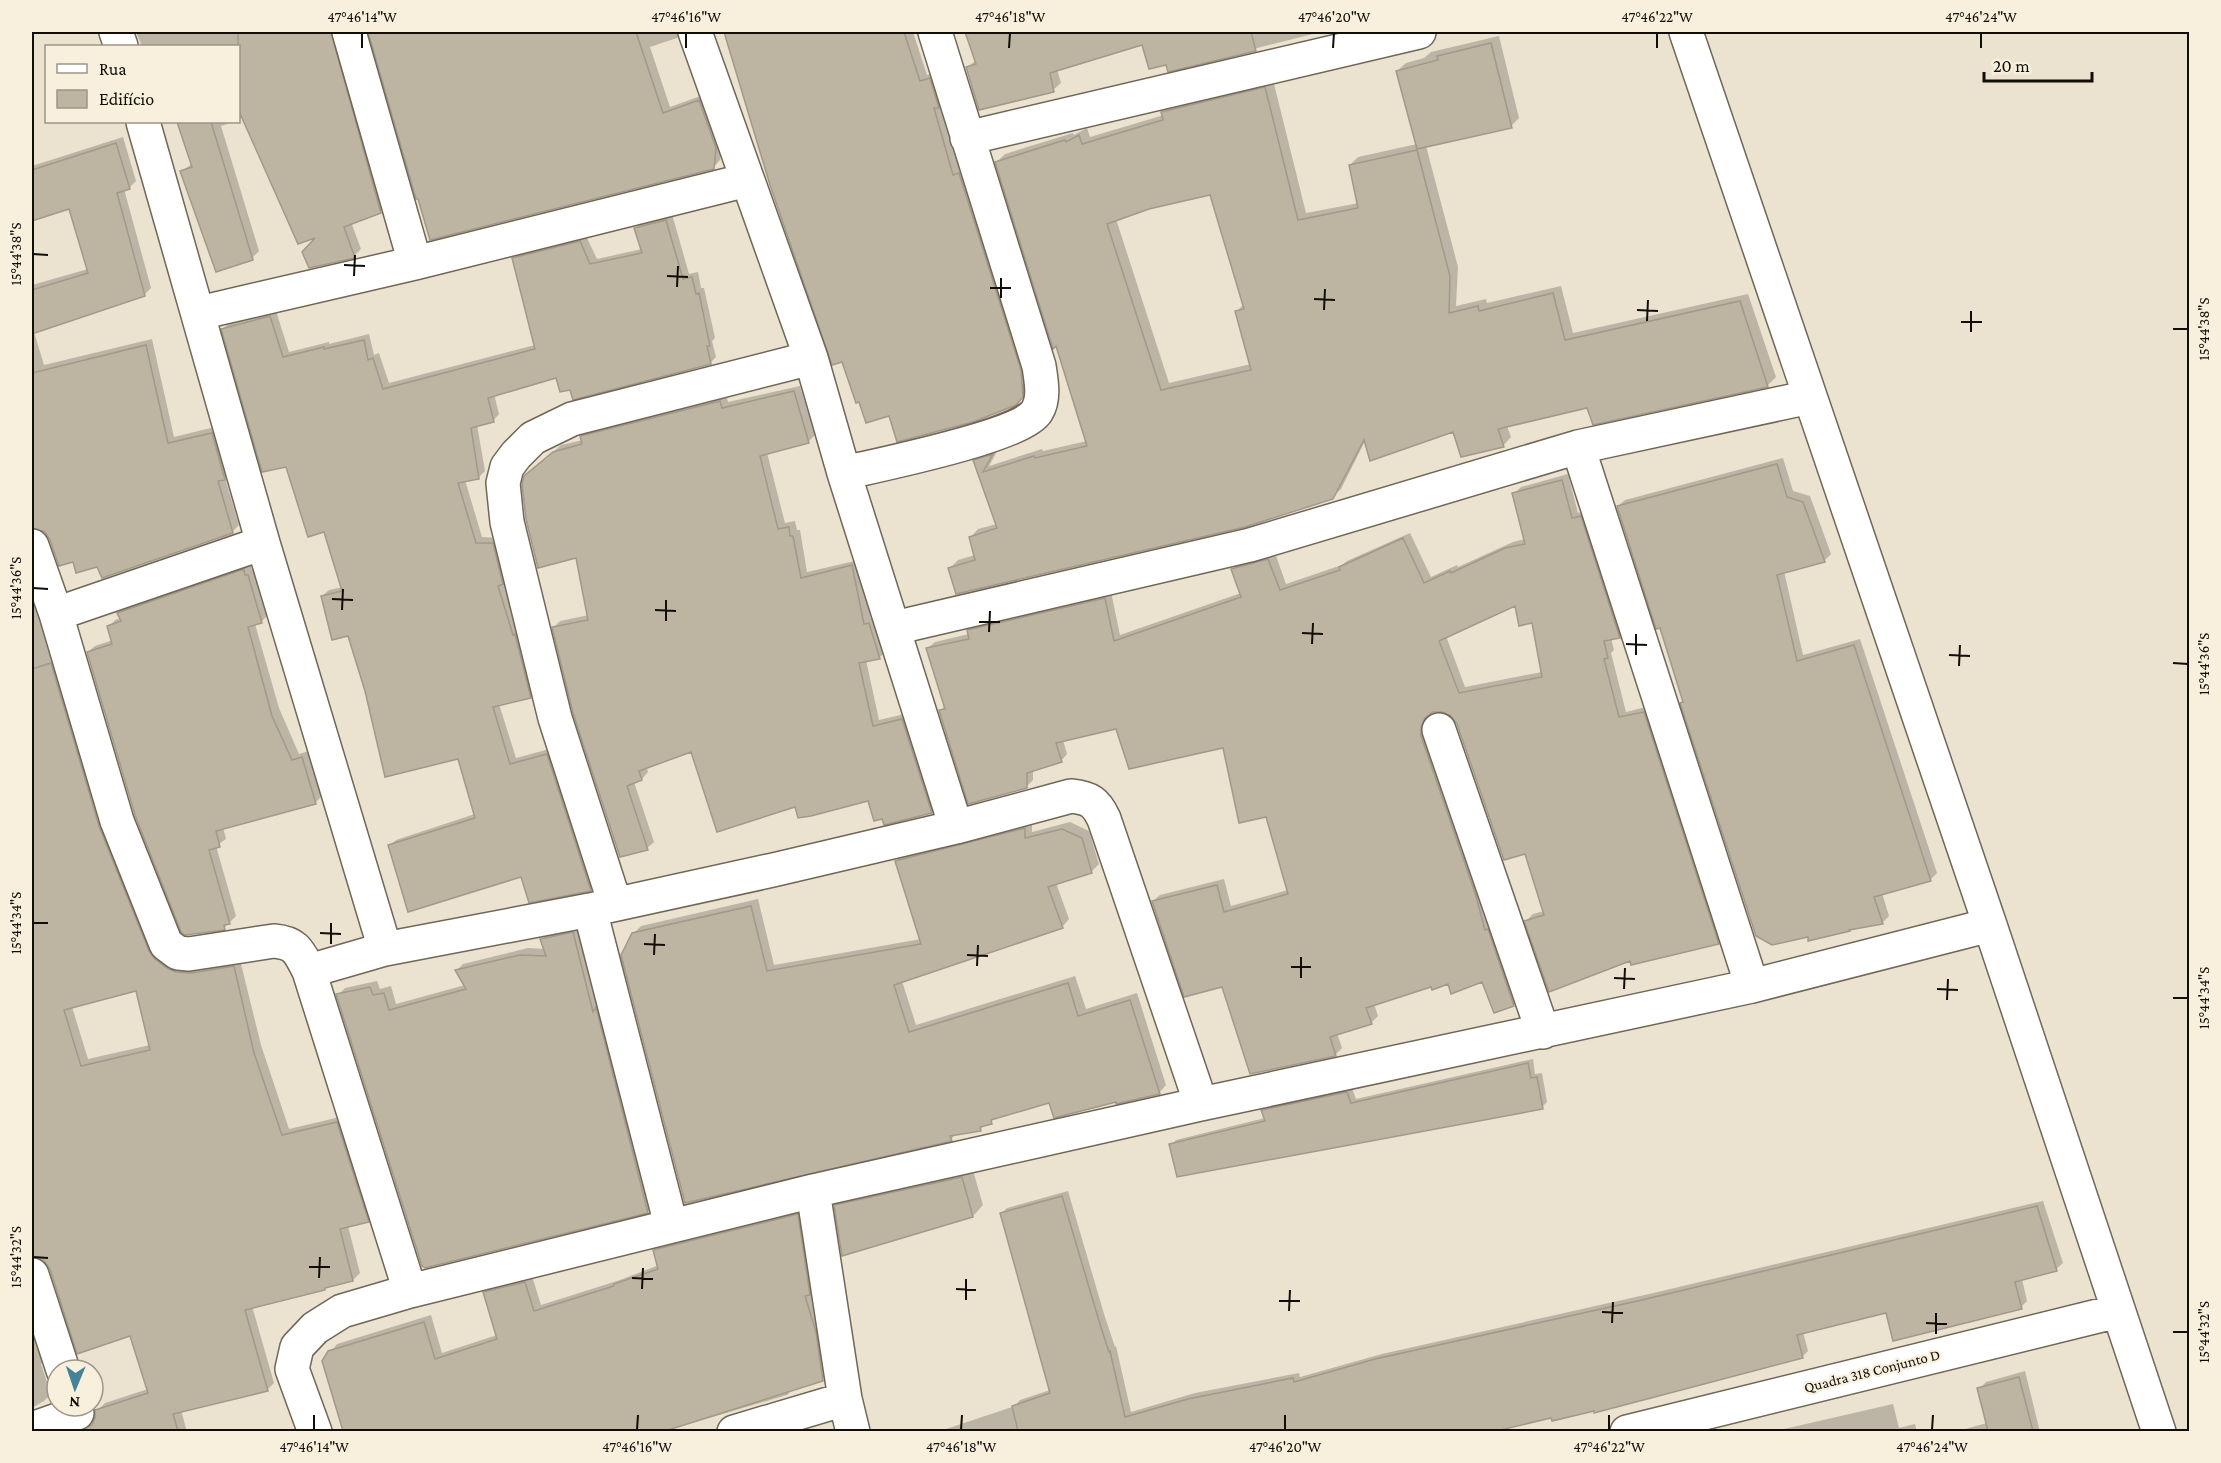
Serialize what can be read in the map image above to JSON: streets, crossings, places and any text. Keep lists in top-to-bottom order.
{
  "streets": {
    "street": ["Quadra 318 Conjunto D"]
  },
  "legend": ["Rua", "Edifício"],
  "scale_bar": "20 m",
  "north": "bottom",
  "coordinates": [
    "47°46'14\"W",
    "47°46'16\"W",
    "47°46'18\"W",
    "47°46'20\"W",
    "47°46'22\"W",
    "47°46'24\"W",
    "15°44'38\"S",
    "15°44'36\"S",
    "15°44'34\"S",
    "15°44'32\"S"
  ]
}
